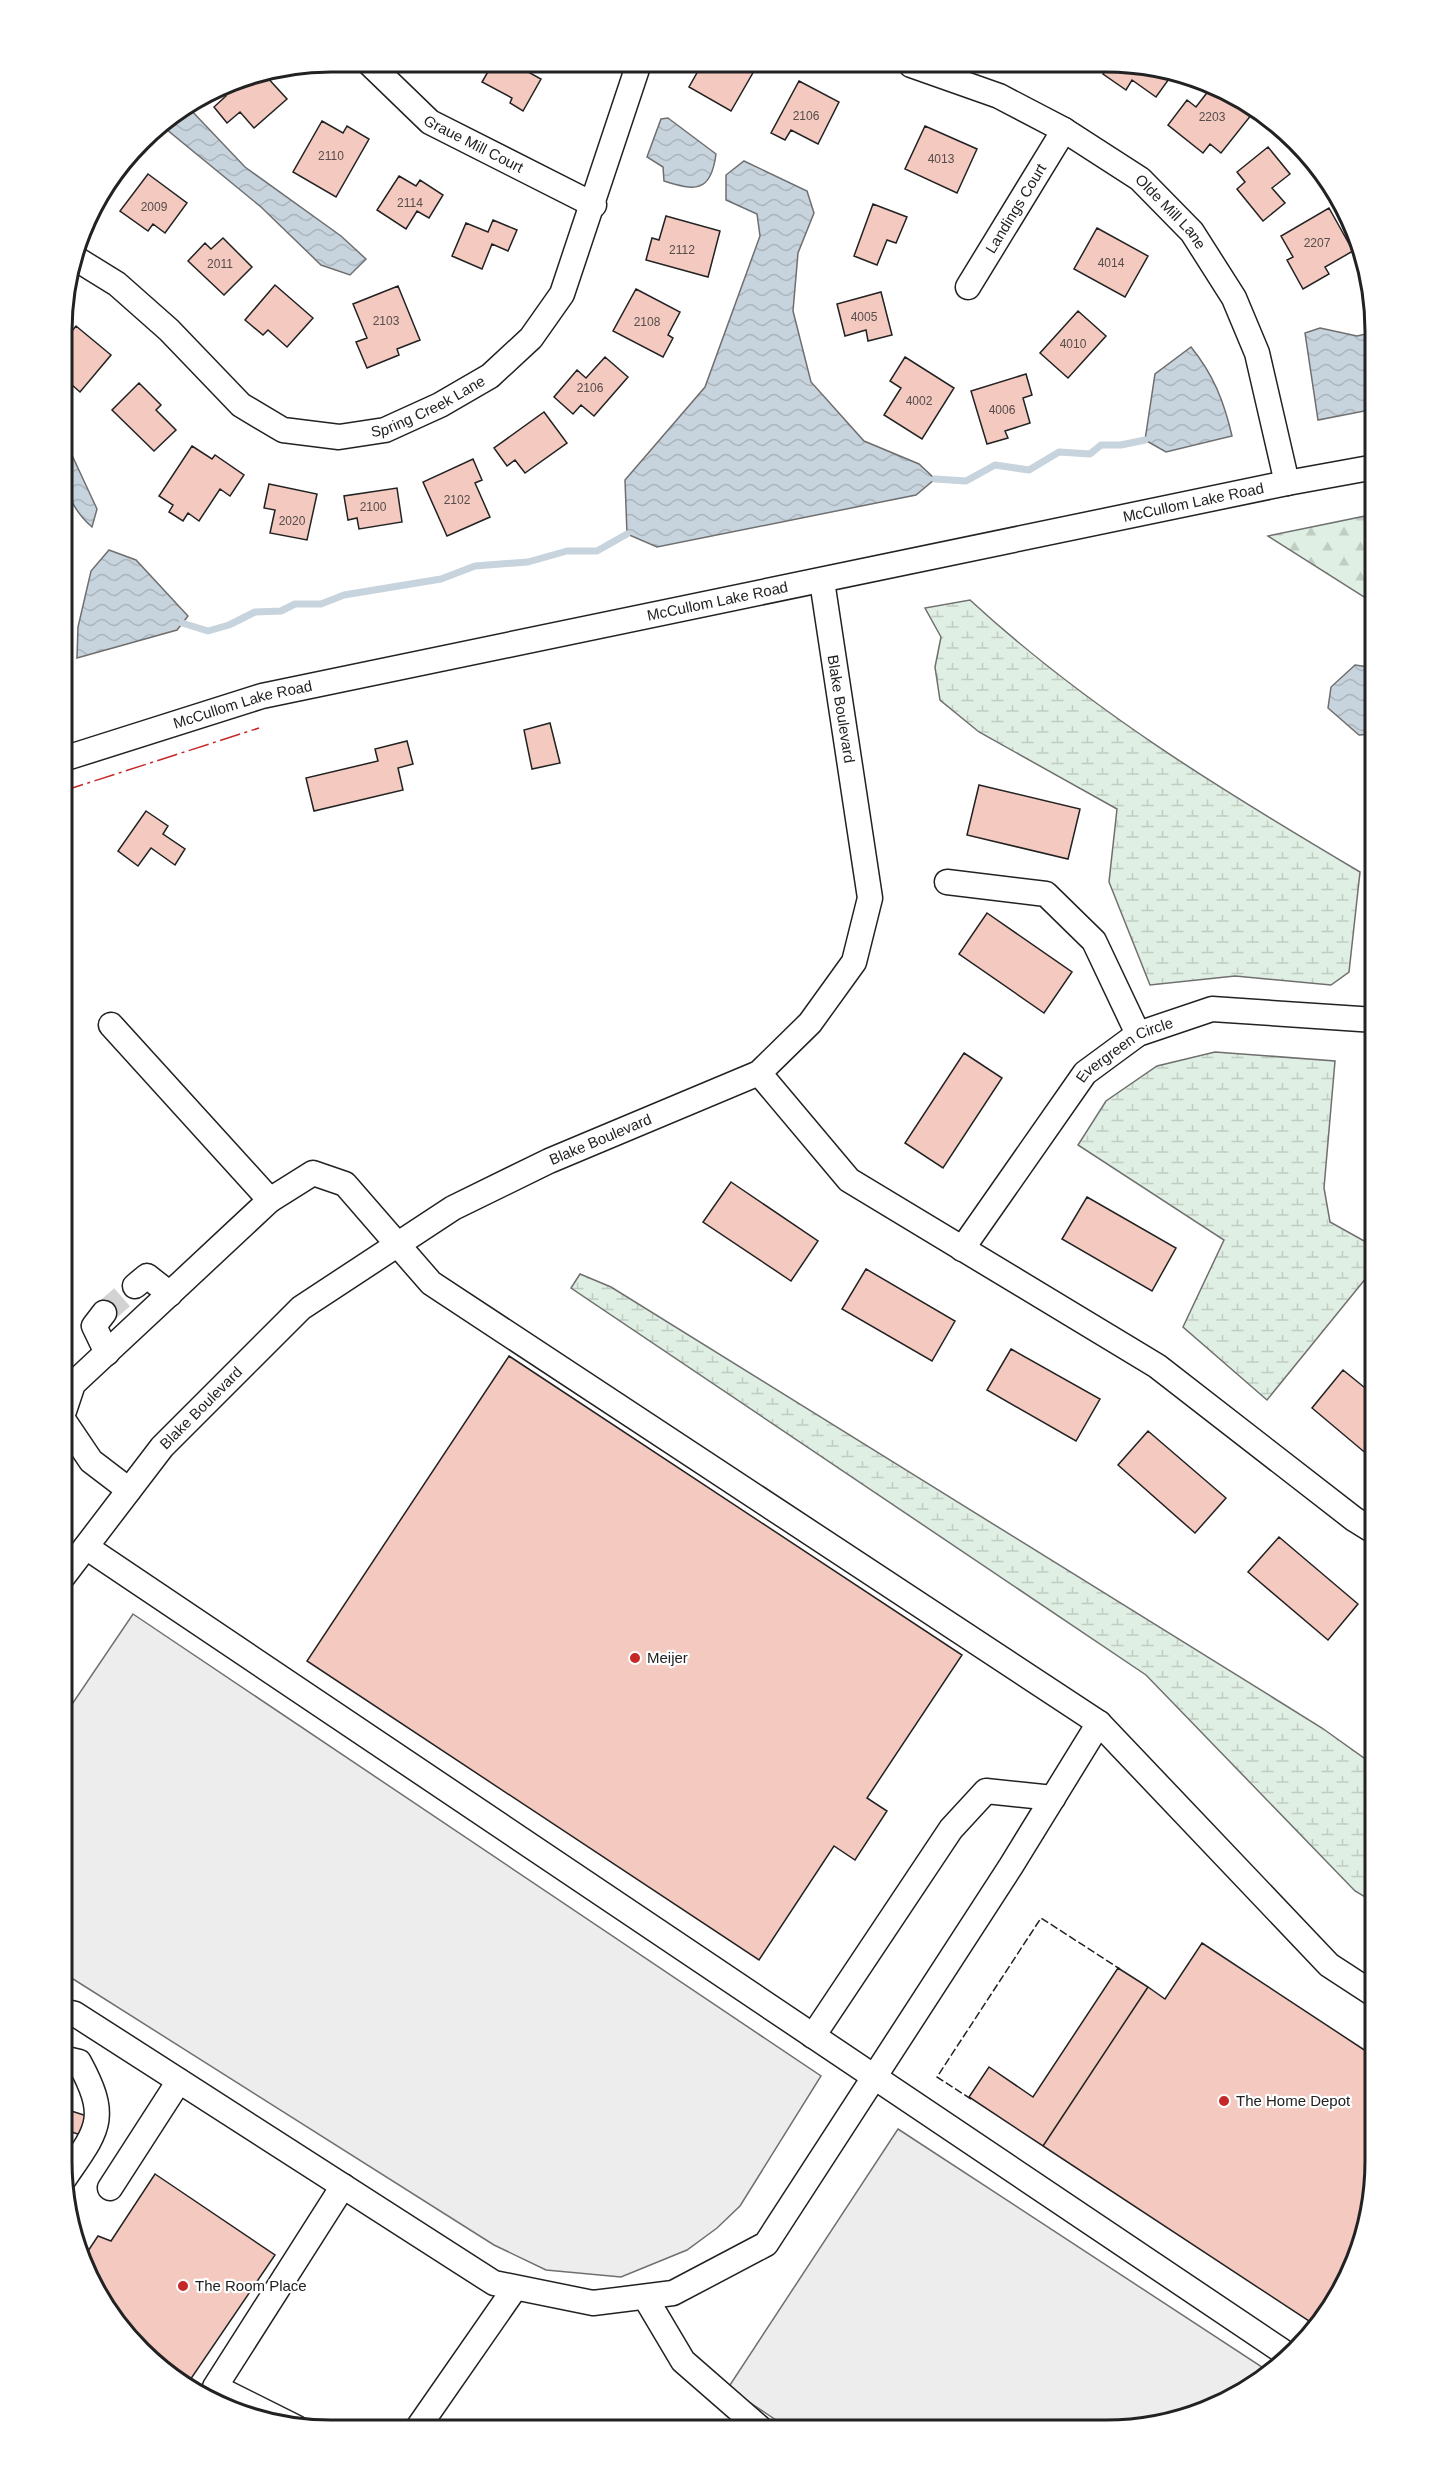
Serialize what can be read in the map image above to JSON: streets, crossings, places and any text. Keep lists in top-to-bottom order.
{
  "streets": {
    "street": [
      "Graue Mill Court",
      "Landings Court",
      "Olde Mill Lane",
      "Spring Creek Lane",
      "McCullom Lake Road",
      "Blake Boulevard",
      "Evergreen Circle"
    ]
  },
  "crossings": [
    ["Graue Mill Court", "Spring Creek Lane"],
    ["Landings Court", "Olde Mill Lane"],
    ["Olde Mill Lane", "McCullom Lake Road"],
    ["McCullom Lake Road", "Blake Boulevard"]
  ],
  "places": ["Meijer", "The Home Depot", "The Room Place"],
  "house_numbers": [
    "2106",
    "2203",
    "2110",
    "4013",
    "2114",
    "2009",
    "2207",
    "2112",
    "4014",
    "2011",
    "4005",
    "2103",
    "2108",
    "4010",
    "2106",
    "4002",
    "4006",
    "2102",
    "2100",
    "2020"
  ]
}
